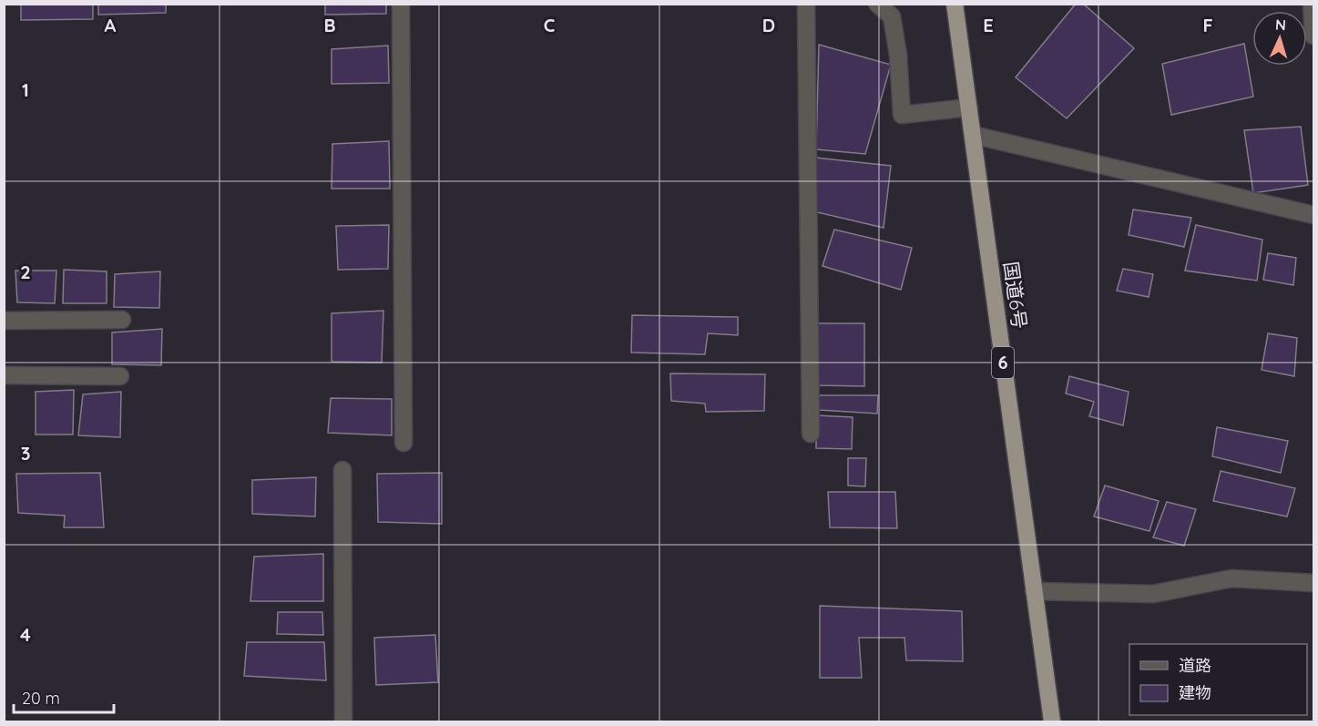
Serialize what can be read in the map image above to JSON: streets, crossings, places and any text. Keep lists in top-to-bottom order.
{
  "streets": {
    "highway": ["国道6号", "6"]
  },
  "legend": ["道路", "建物"],
  "scale_bar": "20 m",
  "north": "top",
  "grid": {
    "columns": [
      "A",
      "B",
      "C",
      "D",
      "E",
      "F"
    ],
    "rows": [
      "1",
      "2",
      "3",
      "4"
    ]
  }
}
